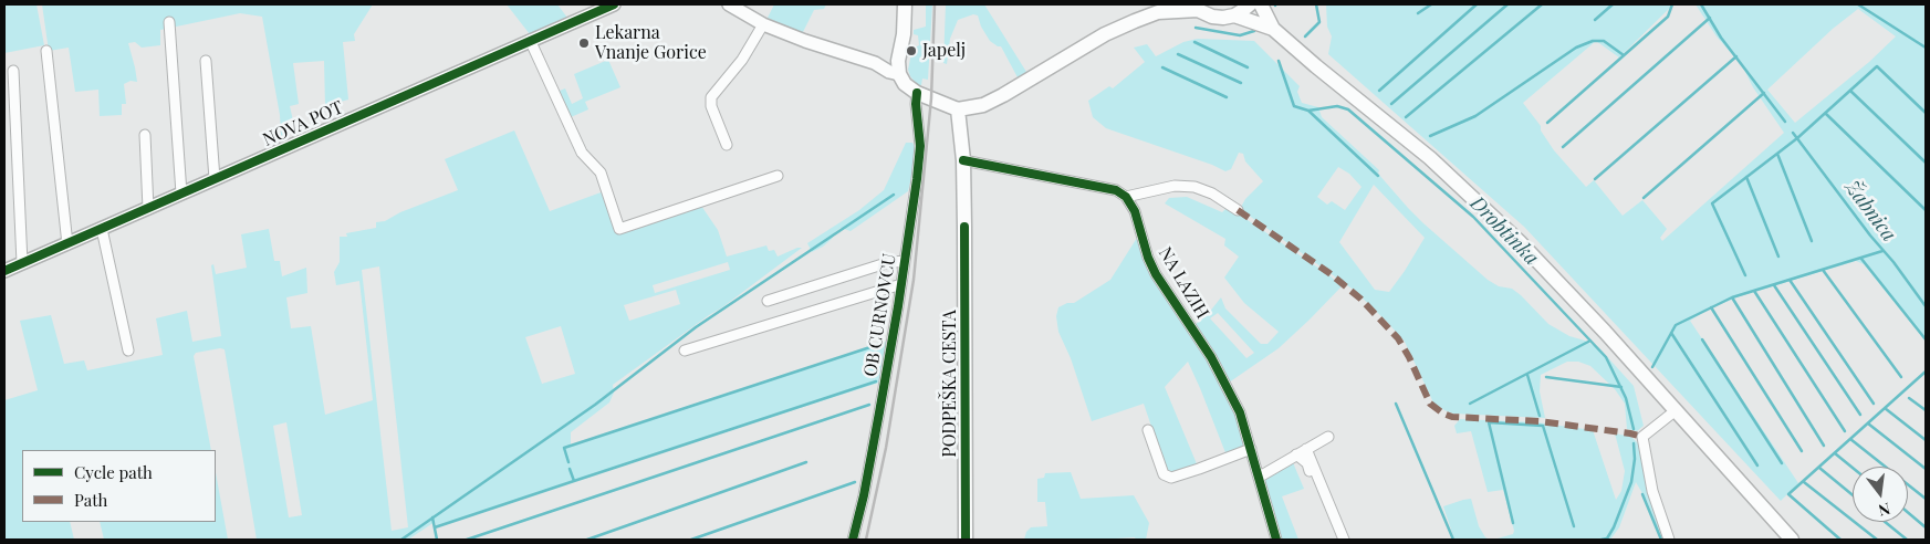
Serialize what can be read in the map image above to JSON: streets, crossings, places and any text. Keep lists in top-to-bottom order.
{
  "streets": {
    "main road": ["PODPEŠKA CESTA"],
    "street": ["NOVA POT", "NA LAZIH", "OB CURNOVCU"]
  },
  "water": ["Žabnica", "Drobtinka"],
  "places": ["Lekarna Vnanje Gorice", "Japelj"],
  "legend": ["Cycle path", "Path"],
  "north": "bottom"
}
